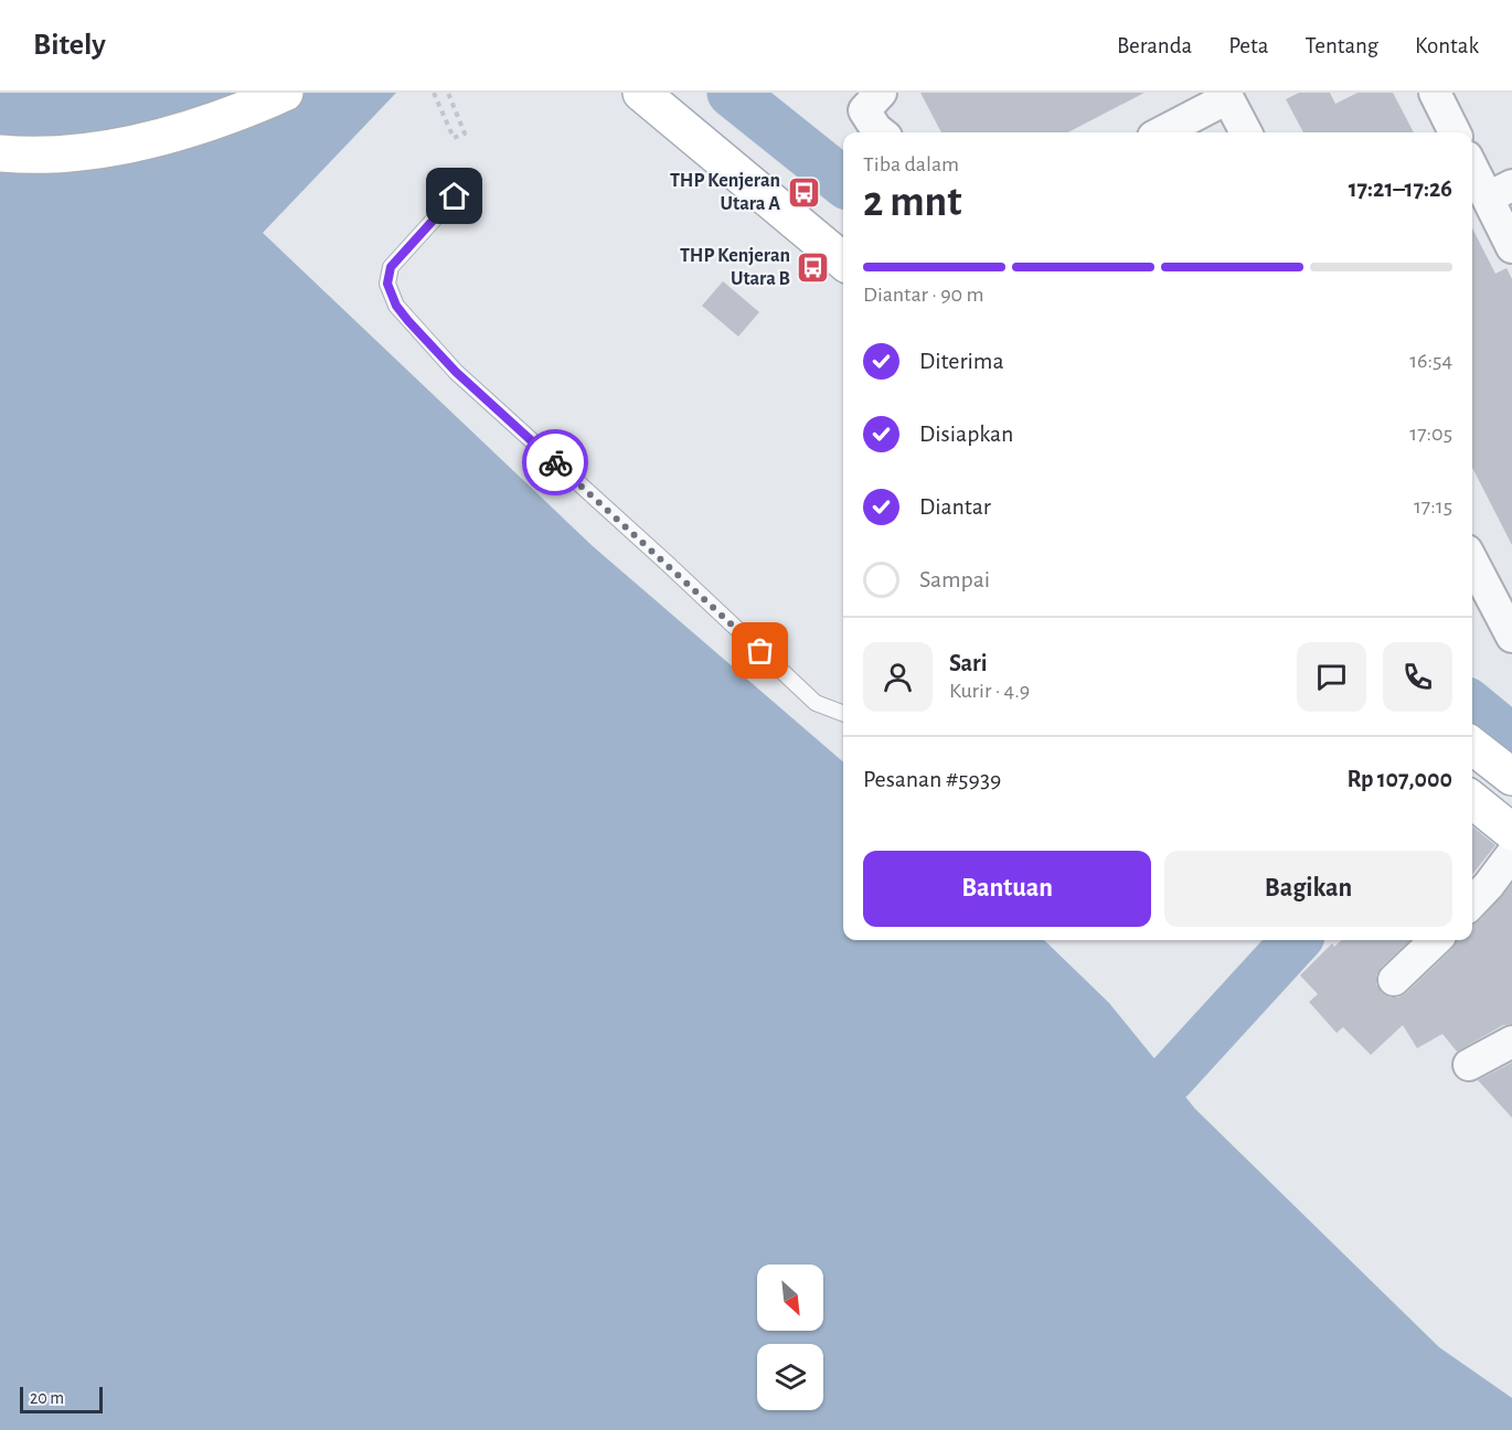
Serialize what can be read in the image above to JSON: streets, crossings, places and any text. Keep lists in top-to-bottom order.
{
  "places": {
    "bus stop": ["THP Kenjeran Utara A", "THP Kenjeran Utara B"]
  },
  "scale_bar": "20 m",
  "north": "bottom right",
  "page": {
    "header": "Bitely",
    "nav": [
      "Beranda",
      "Peta",
      "Tentang",
      "Kontak"
    ],
    "heading": ["2 mnt", "Tiba dalam", "17:21–17:26"],
    "panel": [
      "Sari",
      "Kurir · 4.9",
      "Pesanan #5939",
      "Rp 107,000"
    ],
    "bar": "Diantar · 90 m",
    "list": [
      ["Diterima", "16:54"],
      ["Disiapkan", "17:05"],
      ["Diantar", "17:15"],
      "Sampai"
    ],
    "buttons": ["Bantuan", "Bagikan"],
    "scale": "20 m"
  }
}
